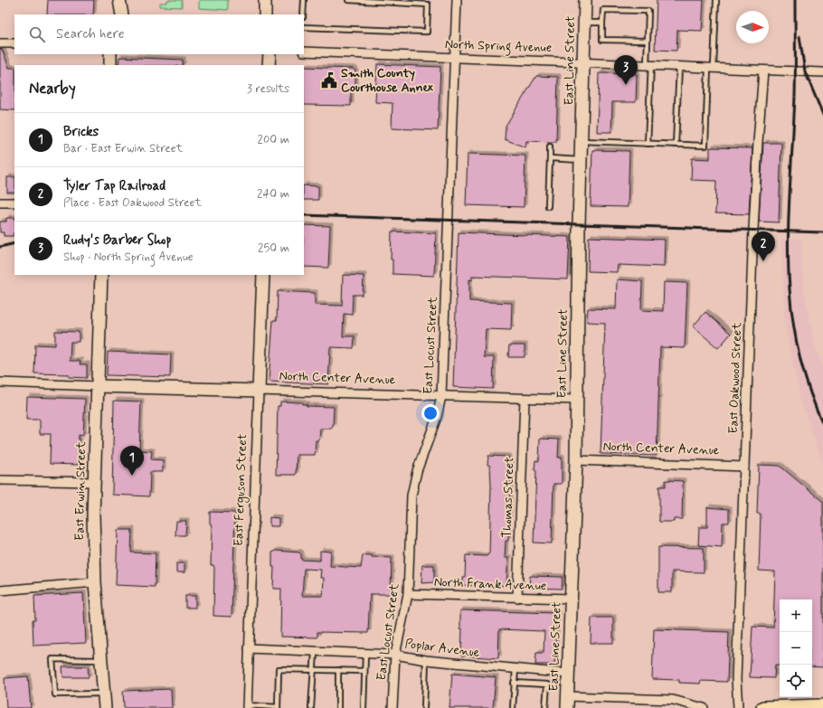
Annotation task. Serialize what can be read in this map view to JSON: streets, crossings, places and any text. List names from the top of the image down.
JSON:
{
  "streets": {
    "main road": [
      "East Line Street",
      "North Center Avenue",
      "East Ferguson Street",
      "East Erwin Street"
    ],
    "street": [
      "North Spring Avenue",
      "East Locust Street",
      "East Oakwood Street",
      "Thomas Street",
      "North Frank Avenue",
      "Poplar Avenue"
    ]
  },
  "crossings": [
    ["North Spring Avenue", "East Line Street"],
    ["North Spring Avenue", "East Locust Street"],
    ["North Spring Avenue", "East Oakwood Street"],
    ["East Line Street", "North Center Avenue"],
    ["East Line Street", "North Frank Avenue"],
    ["East Line Street", "Poplar Avenue"],
    ["East Locust Street", "North Center Avenue"],
    ["East Locust Street", "North Frank Avenue"],
    ["East Locust Street", "Poplar Avenue"],
    ["North Center Avenue", "East Oakwood Street"],
    ["North Center Avenue", "East Ferguson Street"],
    ["North Center Avenue", "East Erwin Street"],
    ["North Center Avenue", "Thomas Street"],
    ["East Ferguson Street", "Poplar Avenue"],
    ["Thomas Street", "North Frank Avenue"]
  ],
  "places": {
    "public building": ["Smith County Courthouse Annex"]
  },
  "north": "right",
  "page": {
    "search": "Search here",
    "pins": ["3", "2", "1"],
    "heading": ["Nearby", "3 results"],
    "list": [
      {
        "mark": "1",
        "name": "Bricks",
        "note": "Bar · East Erwin Street",
        "value": "200 m"
      },
      {
        "mark": "2",
        "name": "Tyler Tap Railroad",
        "note": "Place · East Oakwood Street",
        "value": "240 m"
      },
      {
        "mark": "3",
        "name": "Rudy's Barber Shop",
        "note": "Shop · North Spring Avenue",
        "value": "250 m"
      }
    ],
    "map_buttons": ["+", "−"]
  }
}
